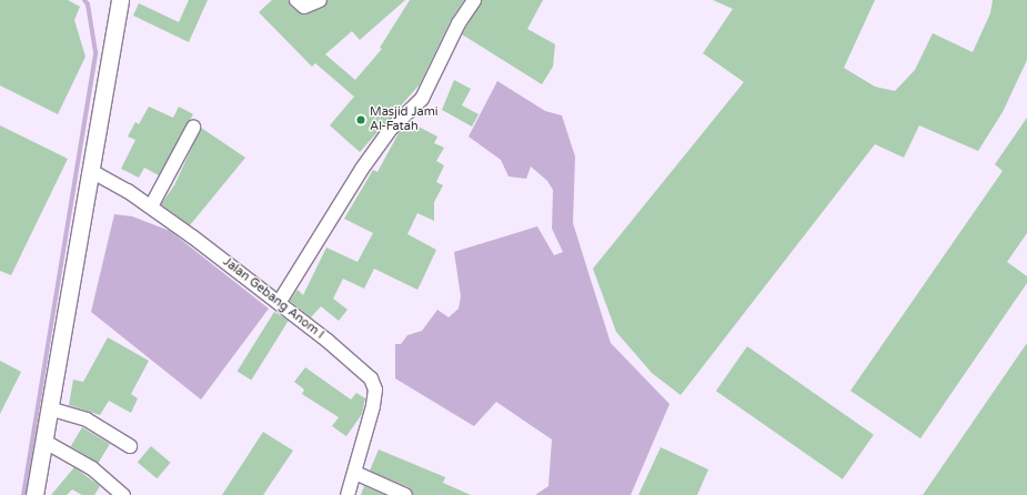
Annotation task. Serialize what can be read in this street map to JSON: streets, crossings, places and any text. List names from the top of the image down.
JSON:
{
  "streets": {
    "street": ["Jalan Gebang Anom I"]
  },
  "places": ["Masjid Jami Al-Fatah"]
}
